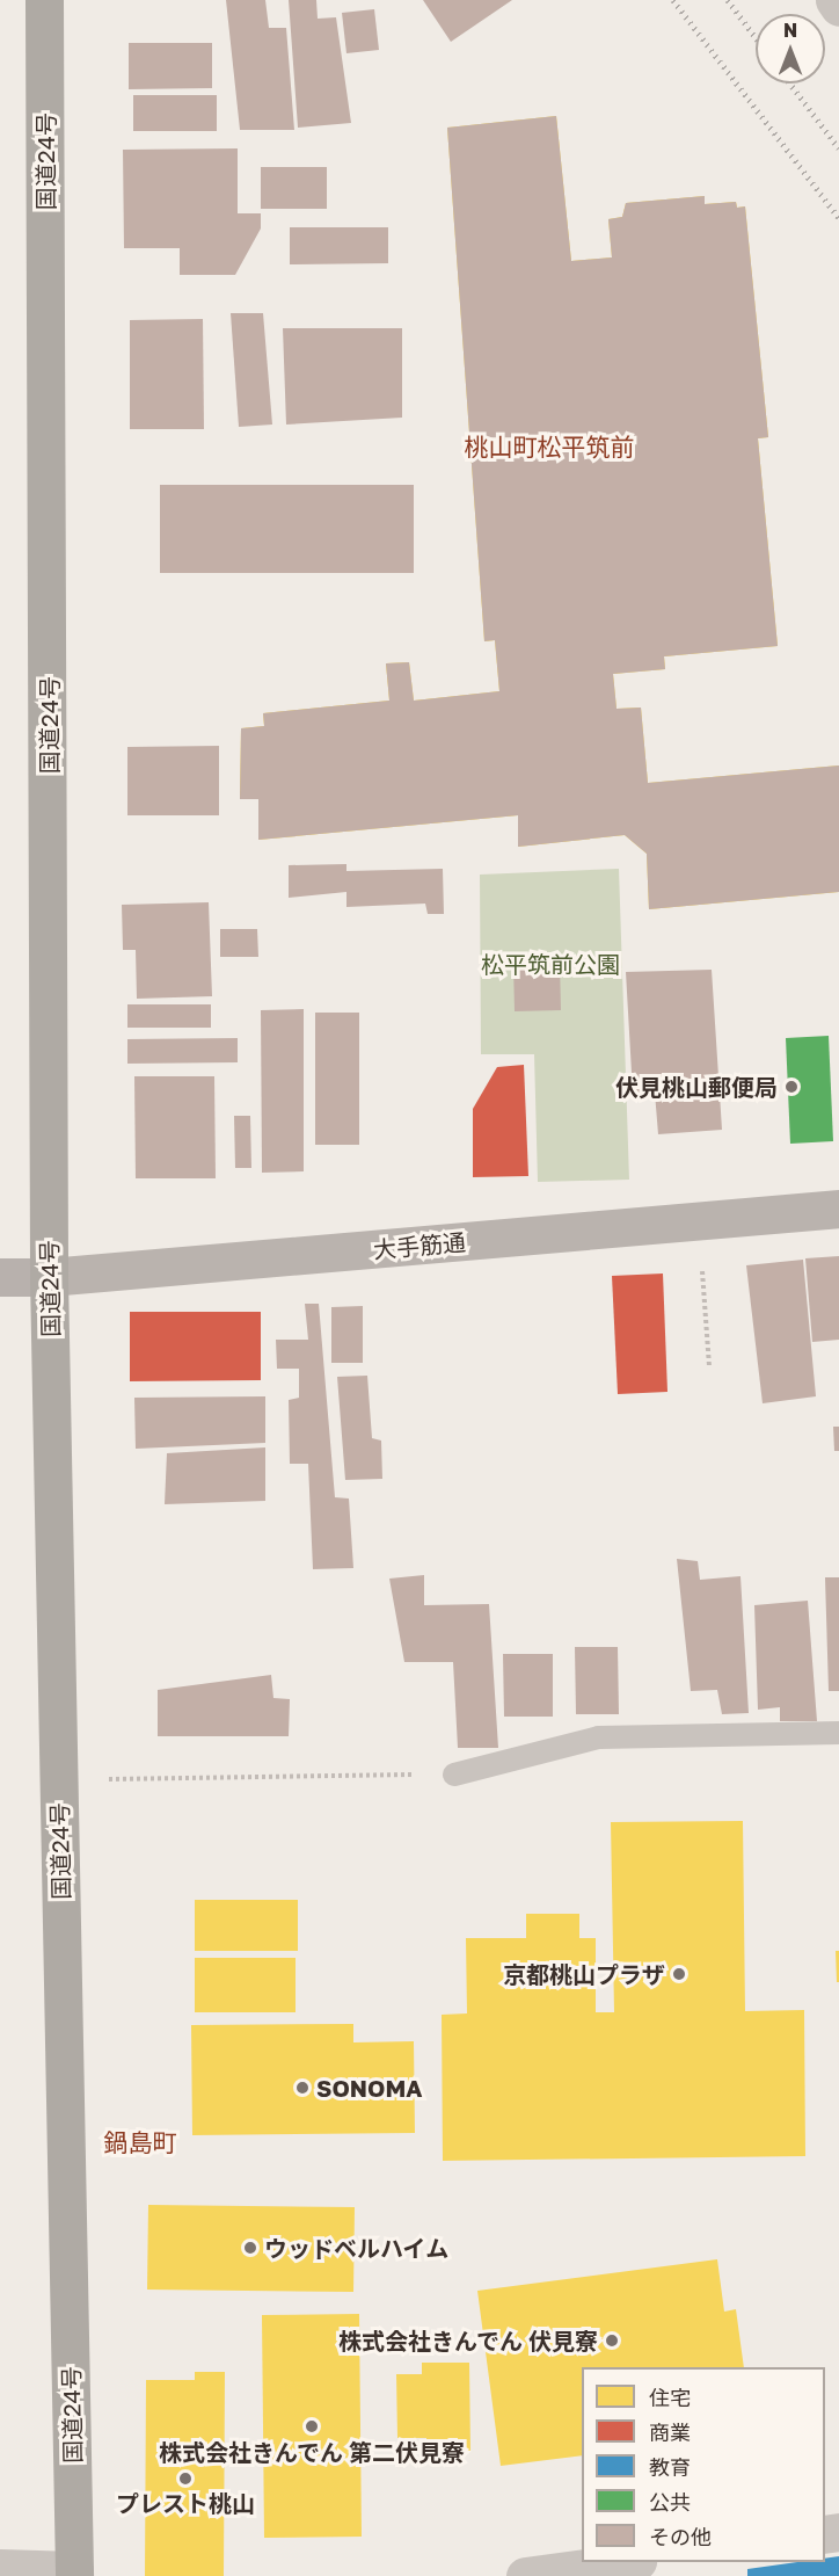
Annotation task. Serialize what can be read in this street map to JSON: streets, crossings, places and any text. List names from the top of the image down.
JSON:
{
  "streets": {
    "highway": ["国道24号"],
    "main road": ["大手筋通"]
  },
  "crossings": [
    ["国道24号", "大手筋通"]
  ],
  "districts": ["桃山町松平筑前", "鍋島町"],
  "parks": ["松平筑前公園"],
  "places": [
    "伏見桃山郵便局",
    "京都桃山プラザ",
    "SONOMA",
    "ウッドベルハイム",
    "株式会社きんでん 伏見寮",
    "株式会社きんでん 第二伏見寮",
    "プレスト桃山"
  ],
  "legend": [
    "住宅",
    "商業",
    "教育",
    "公共",
    "その他"
  ],
  "north": "top"
}
